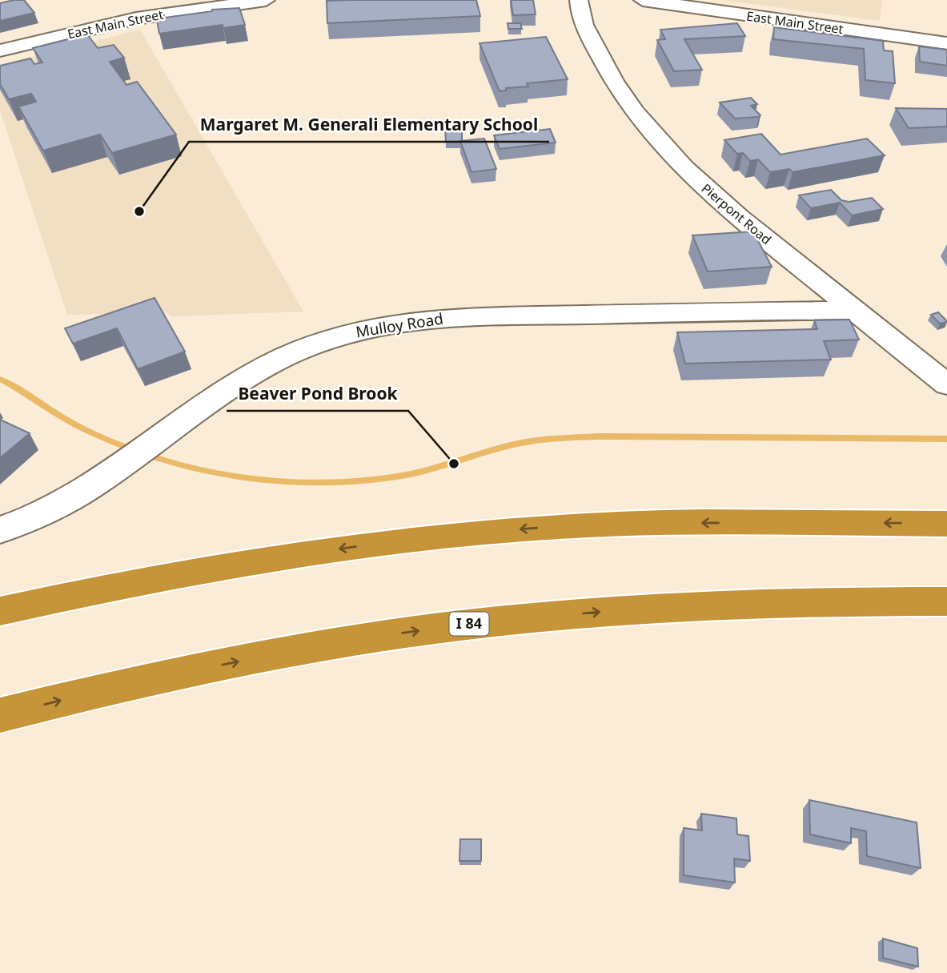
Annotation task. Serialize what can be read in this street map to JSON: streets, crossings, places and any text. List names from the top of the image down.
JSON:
{
  "streets": {
    "highway": ["I 84"],
    "street": ["East Main Street", "Pierpont Road", "Mulloy Road"]
  },
  "crossings": [
    ["Pierpont Road", "Mulloy Road"]
  ],
  "places": ["Margaret M. Generali Elementary School", "Beaver Pond Brook"]
}
